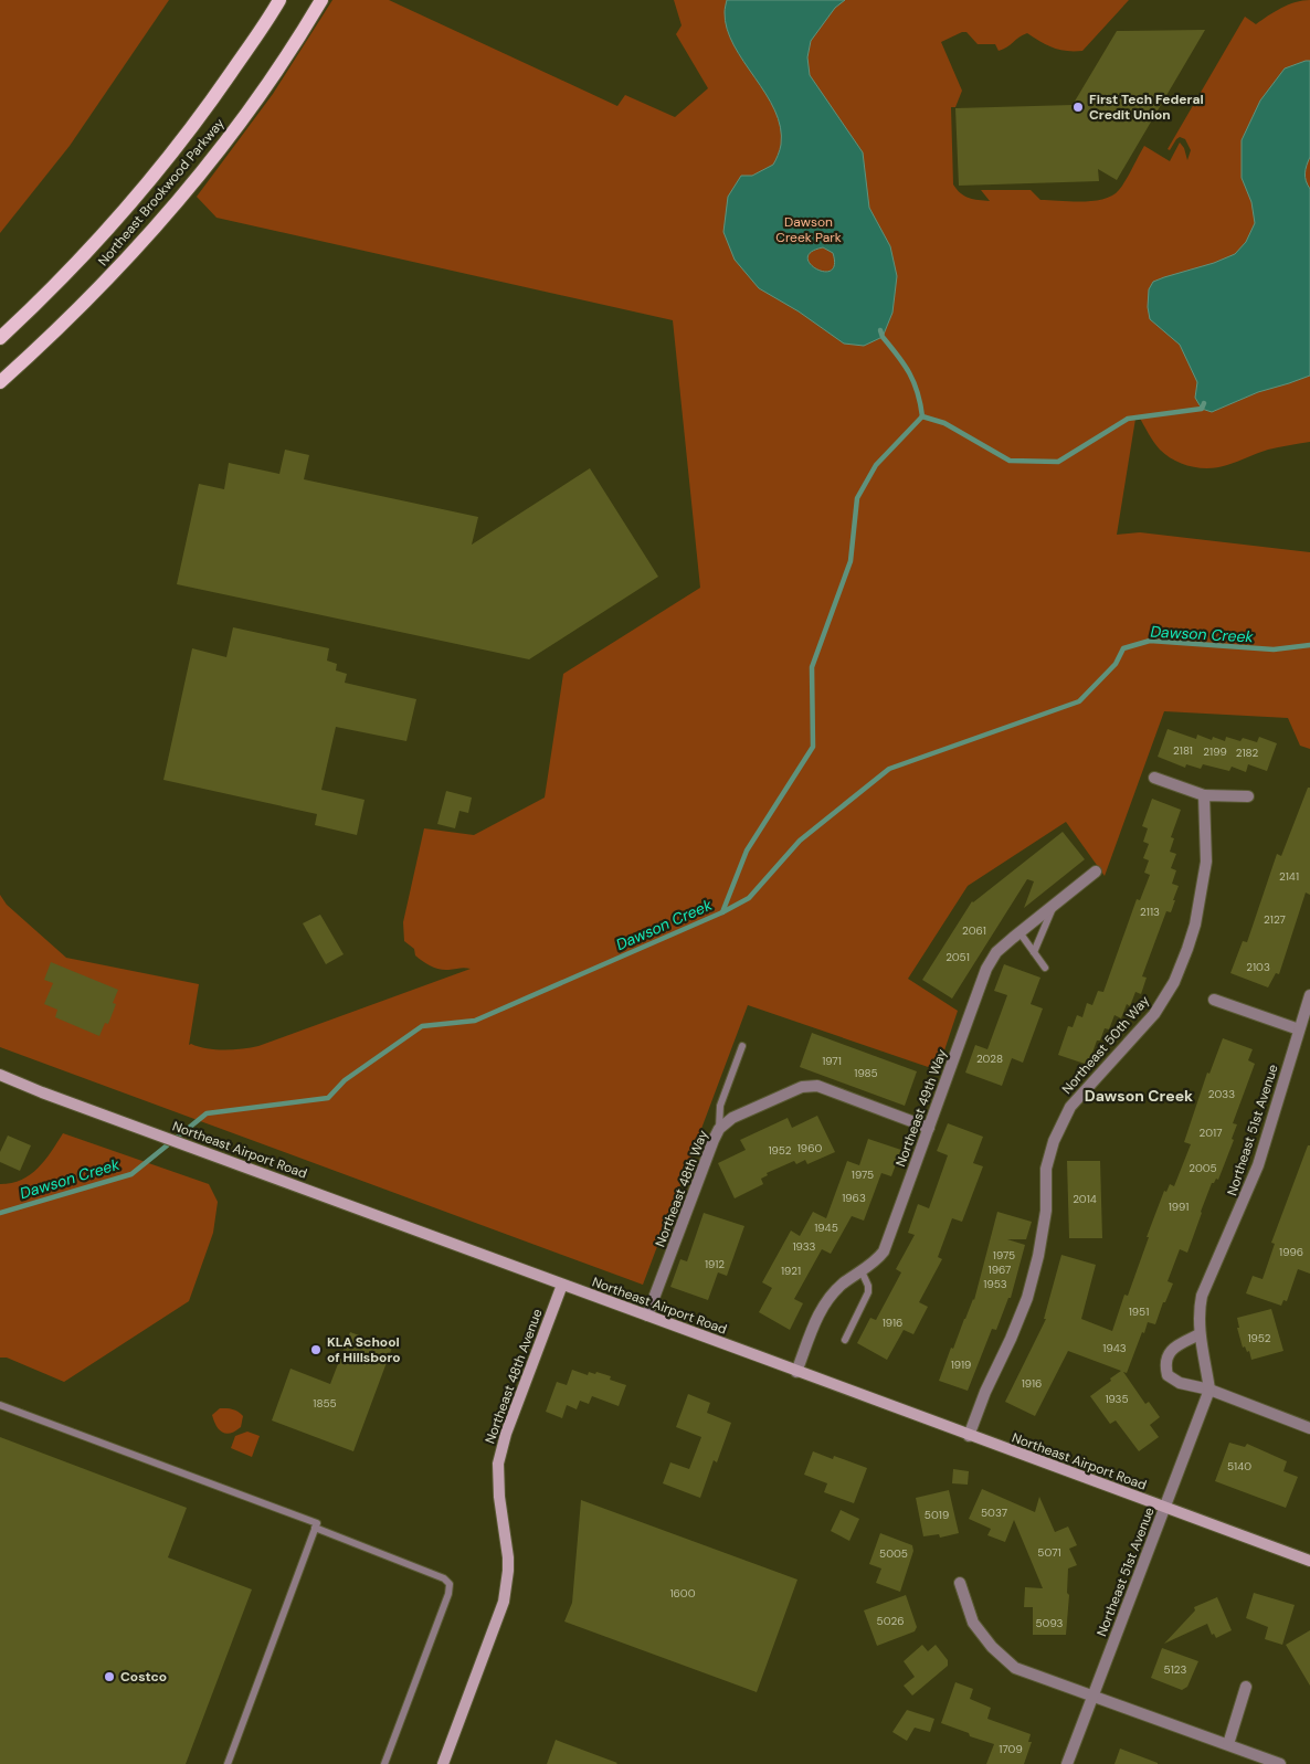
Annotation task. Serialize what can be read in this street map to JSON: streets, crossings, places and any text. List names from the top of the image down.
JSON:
{
  "streets": {
    "main road": ["Northeast Brookwood Parkway"],
    "street": [
      "Northeast 50th Way",
      "Northeast 49th Way",
      "Northeast 51st Avenue",
      "Northeast Airport Road",
      "Northeast 48th Way",
      "Northeast 48th Avenue"
    ]
  },
  "crossings": [
    ["Northeast 50th Way", "Northeast Airport Road"],
    ["Northeast 49th Way", "Northeast Airport Road"],
    ["Northeast 49th Way", "Northeast 48th Way"],
    ["Northeast 51st Avenue", "Northeast Airport Road"],
    ["Northeast Airport Road", "Northeast 48th Way"],
    ["Northeast Airport Road", "Northeast 48th Avenue"]
  ],
  "districts": ["Dawson Creek"],
  "water": ["Dawson Creek"],
  "parks": ["Dawson Creek Park"],
  "places": ["First Tech Federal Credit Union", "KLA School of Hillsboro", "Costco"],
  "house_numbers": [
    "2181",
    "2199",
    "2182",
    "2141",
    "2113",
    "2127",
    "2061",
    "2051",
    "2103",
    "2028",
    "1971",
    "1985",
    "2033",
    "2017",
    "1960",
    "1952",
    "2005",
    "1975",
    "1963",
    "2014",
    "1991",
    "1945",
    "1933",
    "1996",
    "1975",
    "1912",
    "1967",
    "1921",
    "1953",
    "1951",
    "1916",
    "1952",
    "1943",
    "1919",
    "1916",
    "1935",
    "1855",
    "5140",
    "5037",
    "5019",
    "5071",
    "5005",
    "1600",
    "5026",
    "5093",
    "5123",
    "1709"
  ]
}
